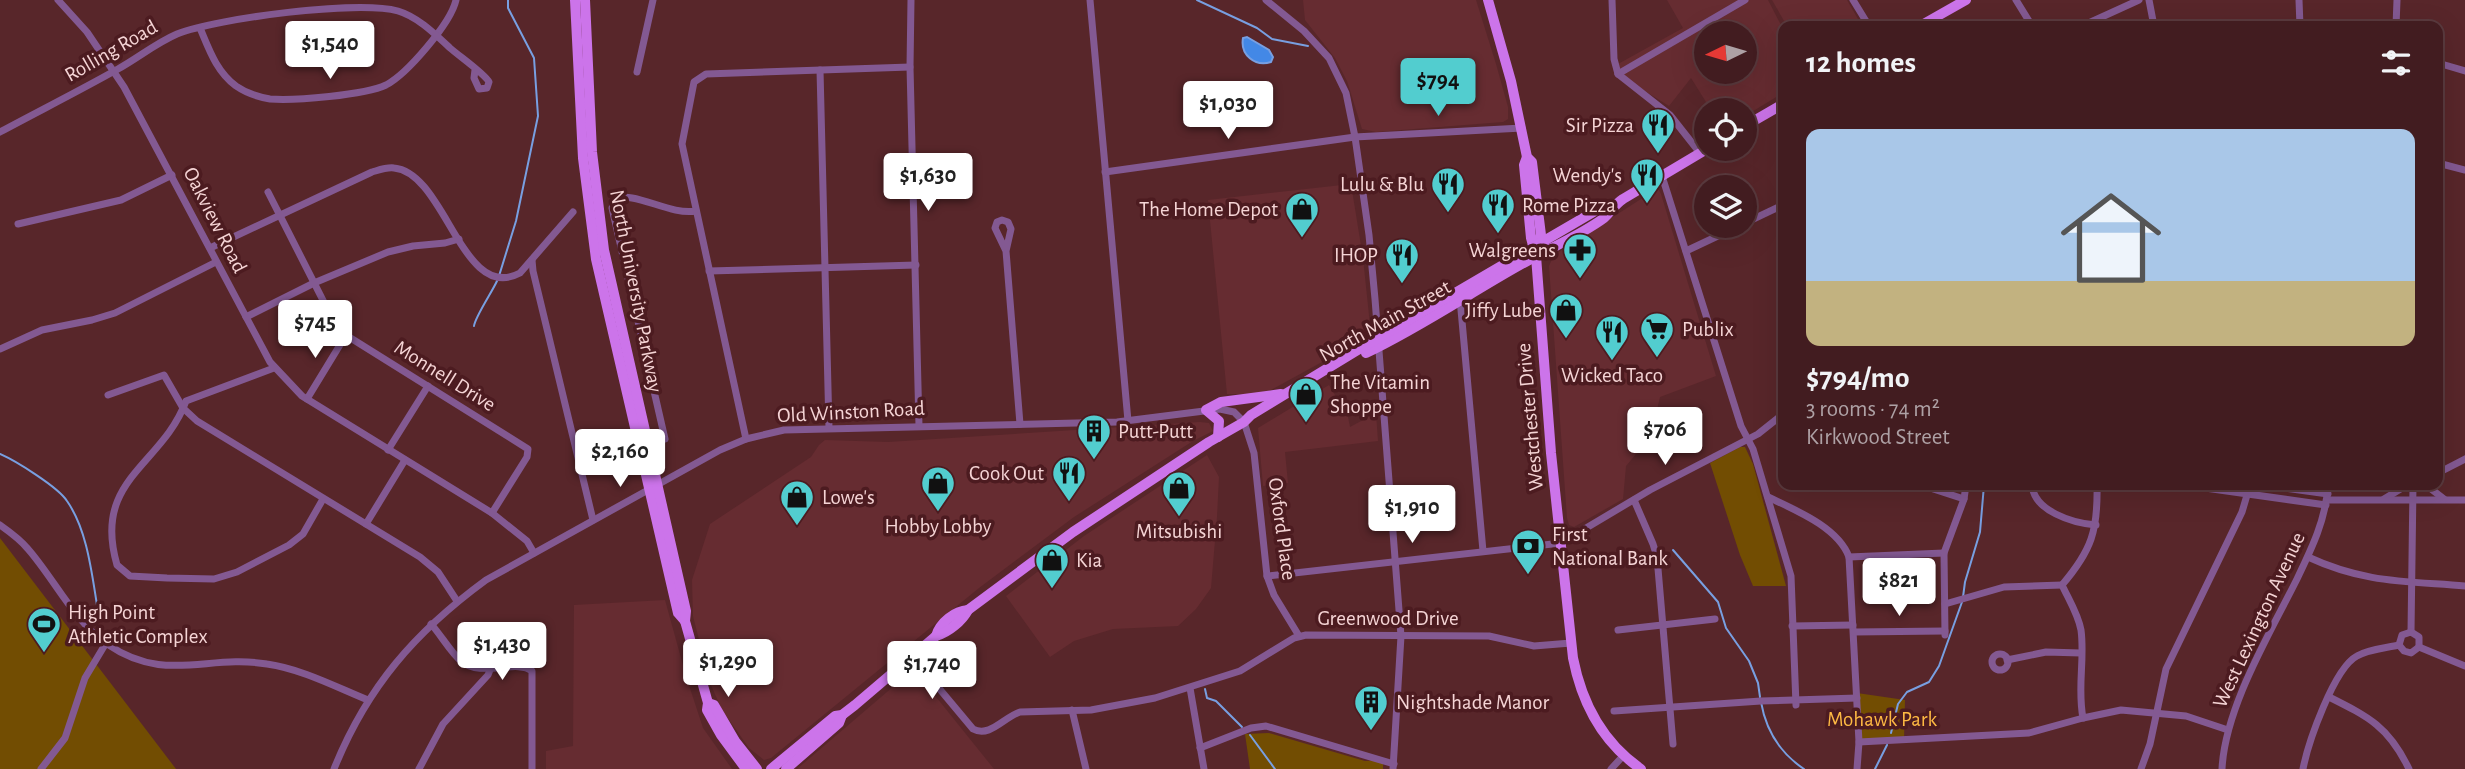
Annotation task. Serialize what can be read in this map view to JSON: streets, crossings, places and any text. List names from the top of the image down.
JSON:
{
  "streets": {
    "main road": ["North University Parkway", "North Main Street", "Westchester Drive"],
    "street": [
      "Rolling Road",
      "Oakview Road",
      "Monnell Drive",
      "Old Winston Road",
      "Oxford Place",
      "Greenwood Drive",
      "West Lexington Avenue"
    ]
  },
  "crossings": [
    ["Rolling Road", "Oakview Road"],
    ["Oakview Road", "Monnell Drive"],
    ["Oakview Road", "Old Winston Road"],
    ["North University Parkway", "Old Winston Road"],
    ["North Main Street", "Old Winston Road"],
    ["North Main Street", "Westchester Drive"],
    ["North Main Street", "Oxford Place"],
    ["North Main Street", "Greenwood Drive"],
    ["Old Winston Road", "Oxford Place"],
    ["Westchester Drive", "Greenwood Drive"],
    ["Oxford Place", "Greenwood Drive"]
  ],
  "parks": ["Mohawk Park"],
  "places": {
    "restaurant": [
      "Sir Pizza",
      "Wendy's",
      "Lulu & Blu",
      "Rome Pizza",
      "IHOP",
      "Wicked Taco",
      "Cook Out"
    ],
    "shop": [
      "The Home Depot",
      "Jiffy Lube",
      "The Vitamin Shoppe",
      "Hobby Lobby",
      "Mitsubishi",
      "Lowe's",
      "Kia"
    ],
    "pharmacy": ["Walgreens"],
    "supermarket": ["Publix"],
    "building": ["Putt-Putt", "Nightshade Manor"],
    "bank": ["First National Bank"],
    "sports": ["High Point Athletic Complex"]
  },
  "north": "left",
  "page": {
    "price": [
      "$1,540",
      "$794",
      "$1,030",
      "$1,630",
      "$745",
      "$706",
      "$2,160",
      "$1,910",
      "$821",
      "$1,430",
      "$1,290",
      "$1,740"
    ],
    "heading": "12 homes",
    "list": [
      {
        "name": "$794/mo",
        "note": "3 rooms · 74 m² · Kirkwood Street"
      }
    ]
  }
}
